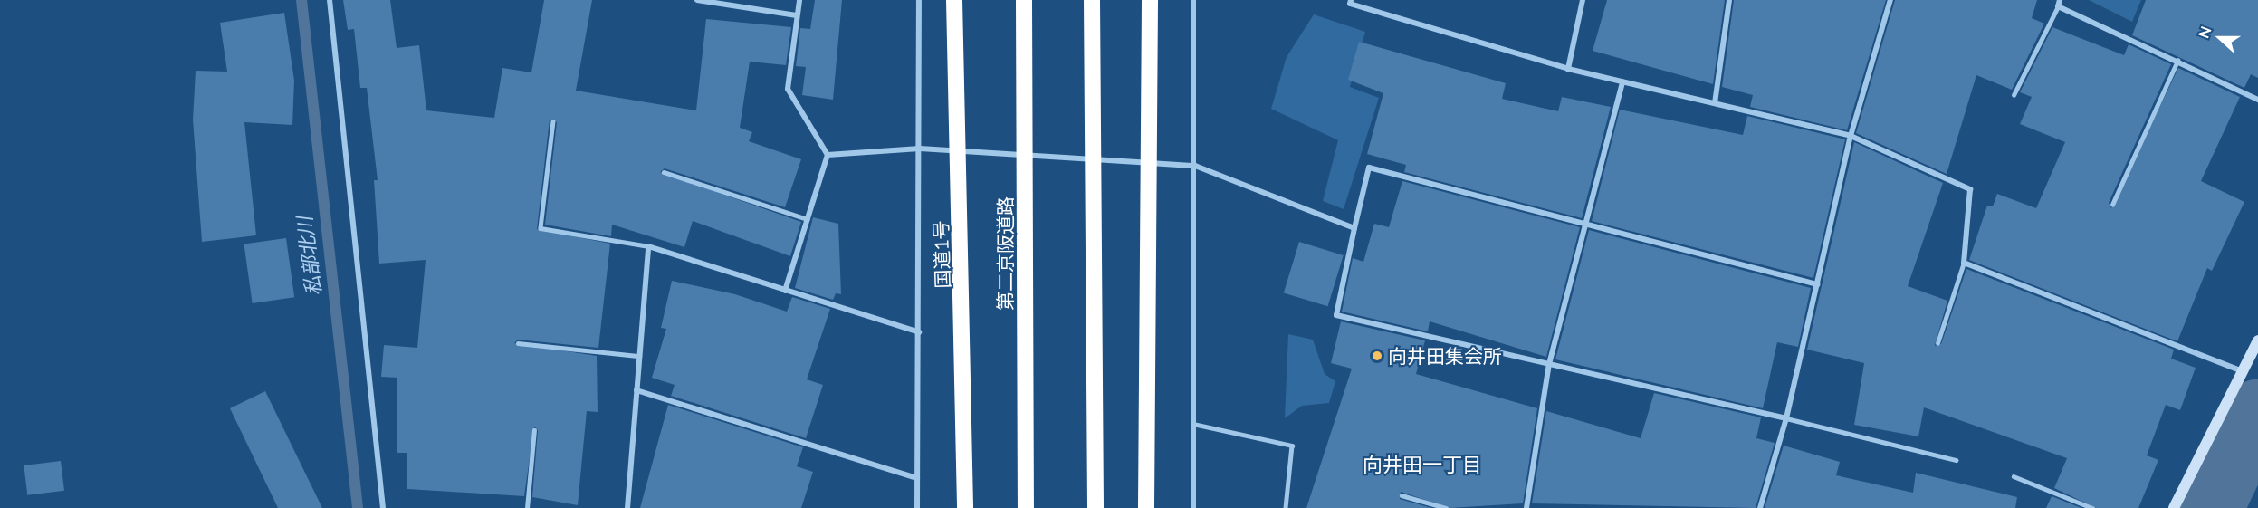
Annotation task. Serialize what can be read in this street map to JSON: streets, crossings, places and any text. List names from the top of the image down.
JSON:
{
  "streets": {
    "highway": ["第二京阪道路", "国道1号"]
  },
  "districts": ["向井田一丁目"],
  "water": ["私部北川"],
  "places": ["向井田集会所"],
  "north": "left"
}
